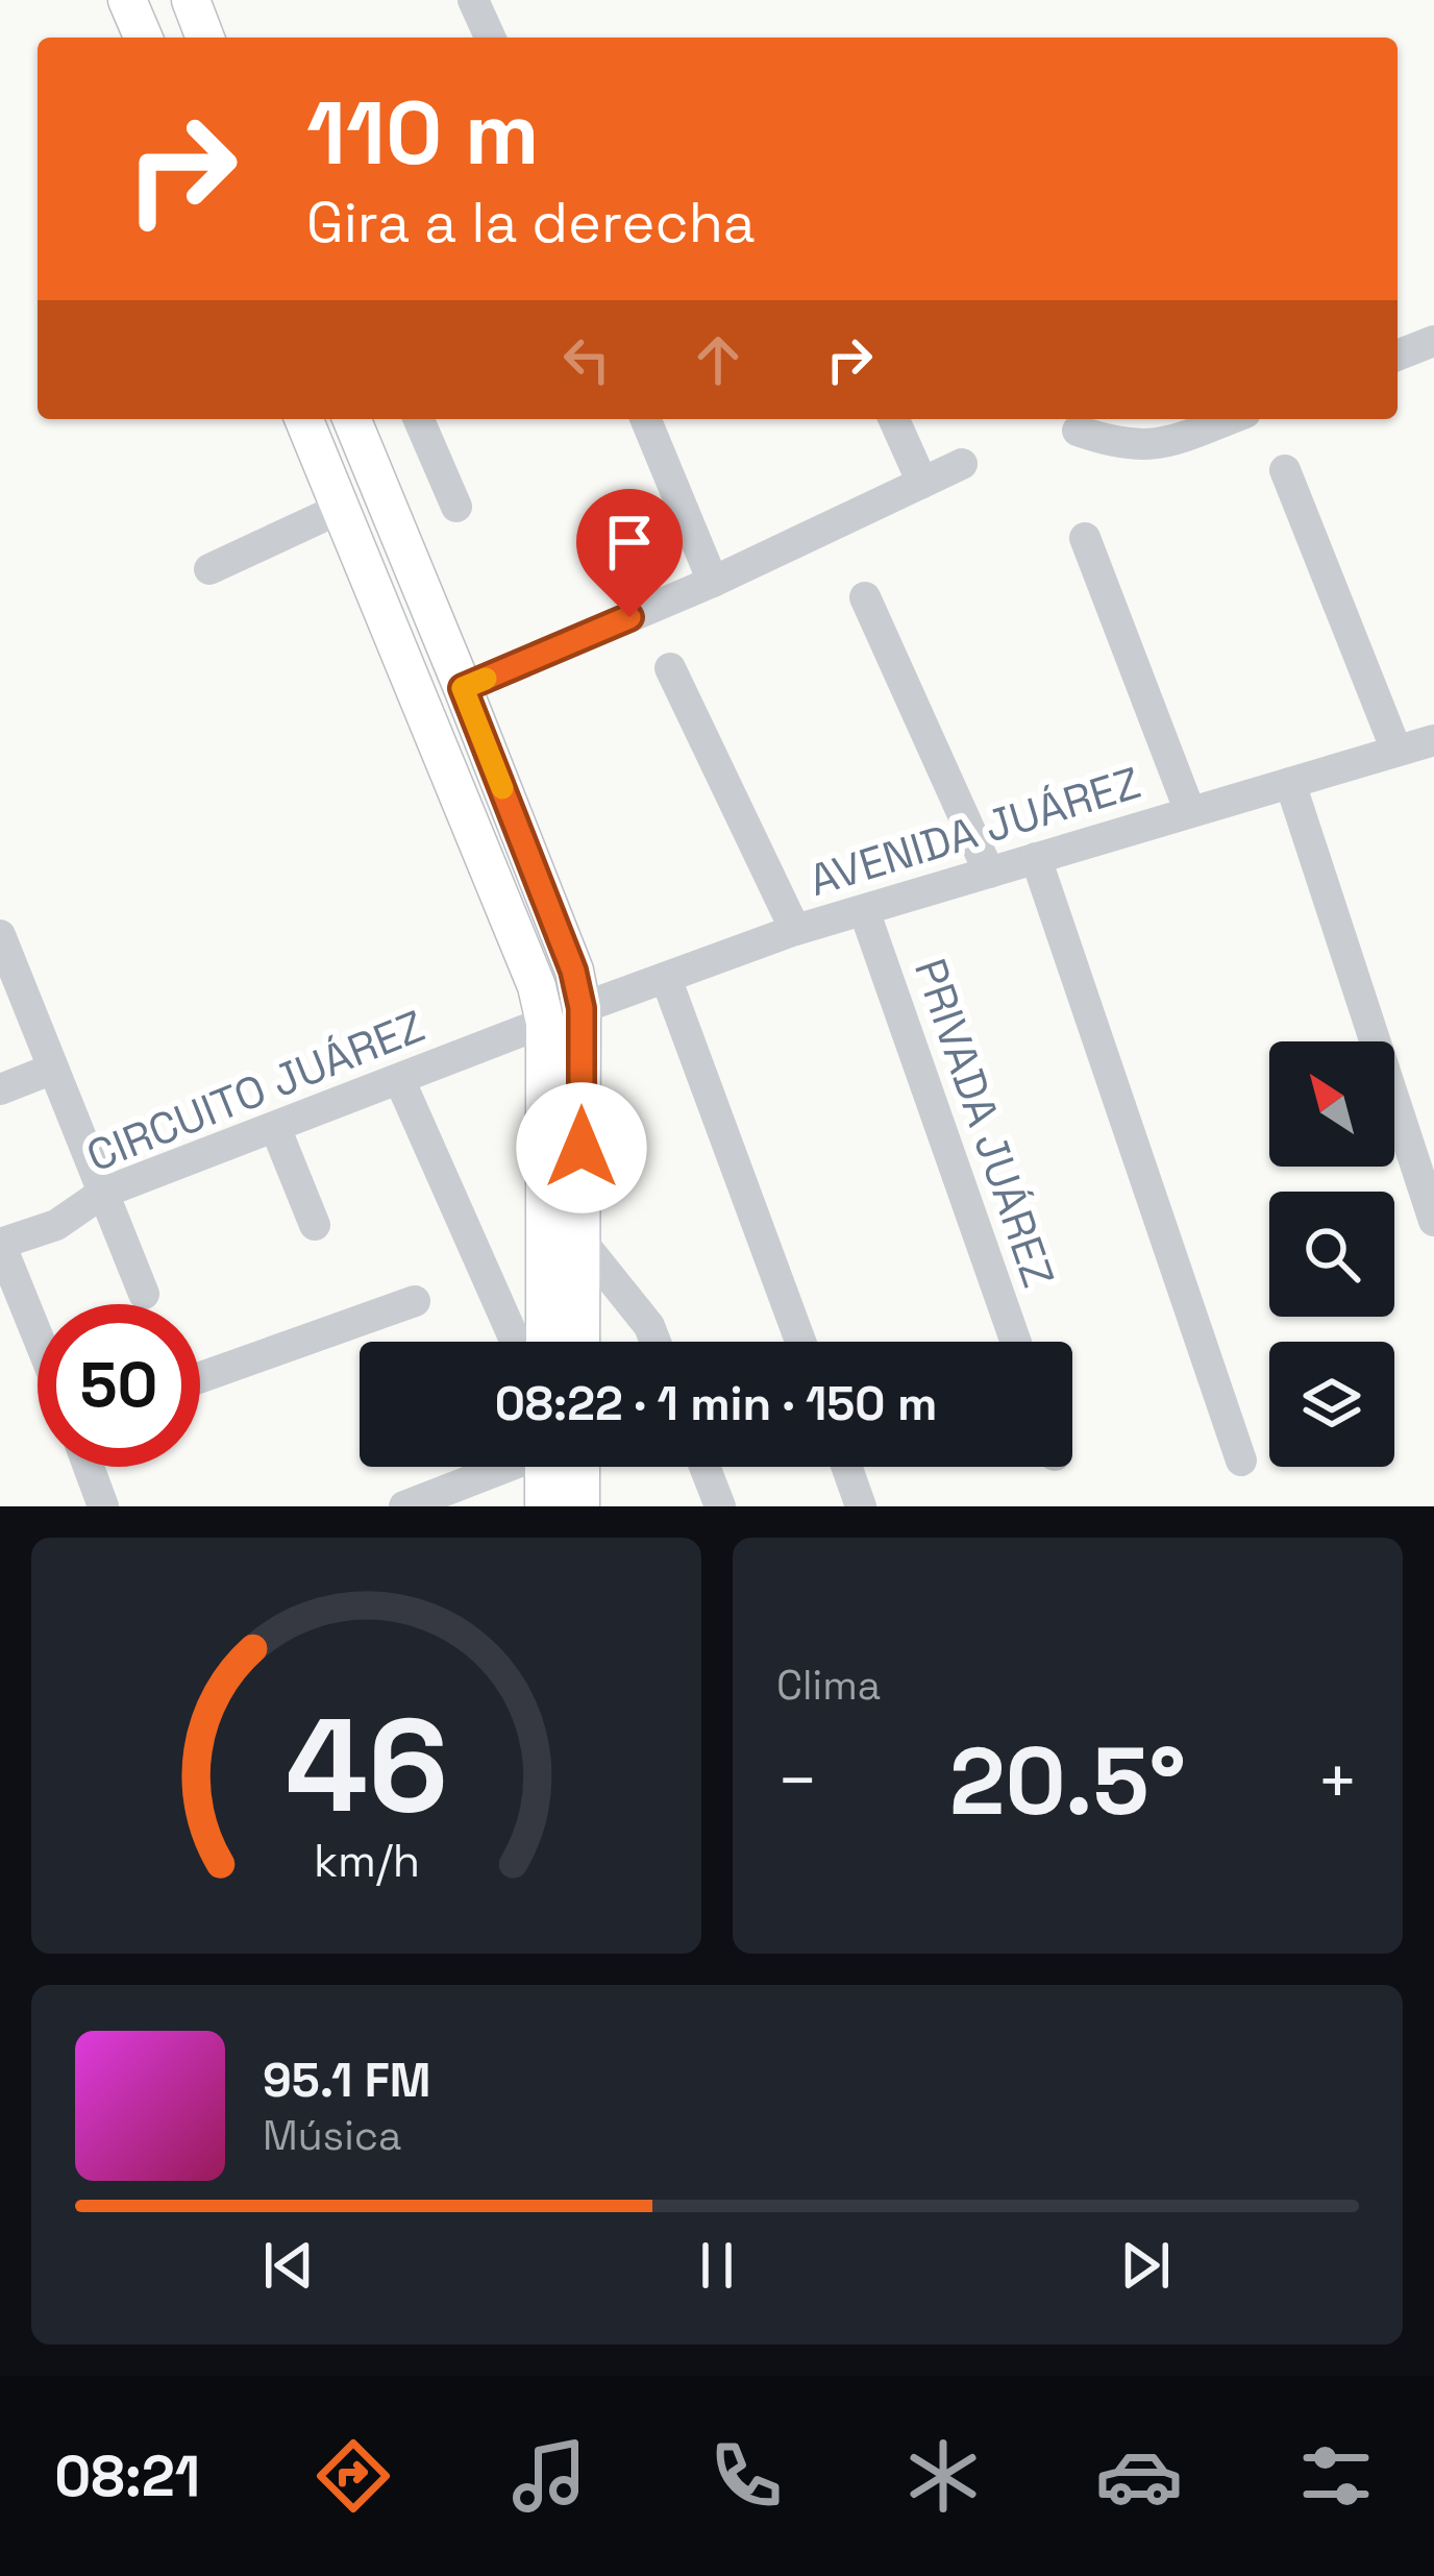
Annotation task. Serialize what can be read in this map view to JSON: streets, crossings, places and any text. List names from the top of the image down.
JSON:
{
  "streets": {
    "street": ["AVENIDA JUÁREZ", "CIRCUITO JUÁREZ", "PRIVADA JUÁREZ"]
  },
  "crossings": [
    ["AVENIDA JUÁREZ", "CIRCUITO JUÁREZ"],
    ["AVENIDA JUÁREZ", "PRIVADA JUÁREZ"]
  ],
  "north": "top left",
  "page": {
    "turn": ["110 m", "Gira a la derecha"],
    "limit": "50",
    "trip": "08:22 · 1 min · 150 m",
    "tile": "Clima",
    "heat": ["−", "20.5°", "+"],
    "song": ["95.1 FM", "Música"],
    "tabs": "08:21",
    "gauge": ["46", "km/h"]
  }
}
